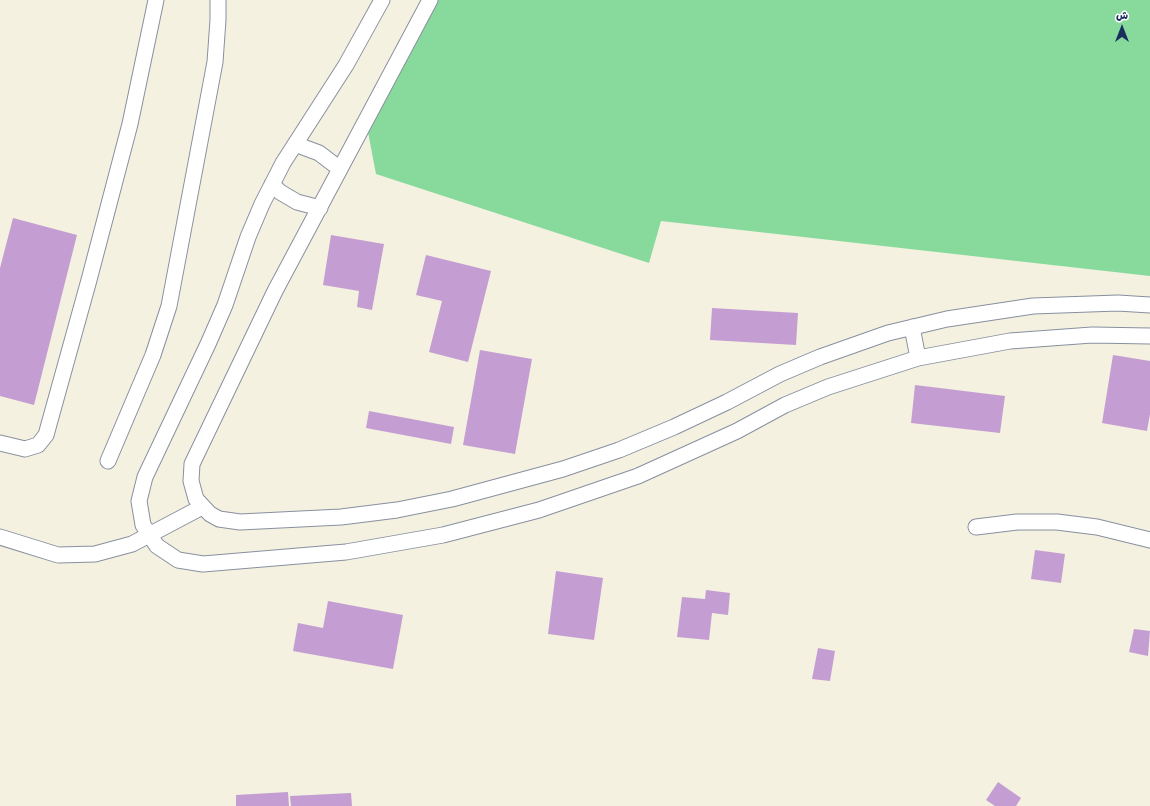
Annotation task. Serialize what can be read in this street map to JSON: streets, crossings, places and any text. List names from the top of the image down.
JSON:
{
  "north": "top"
}
